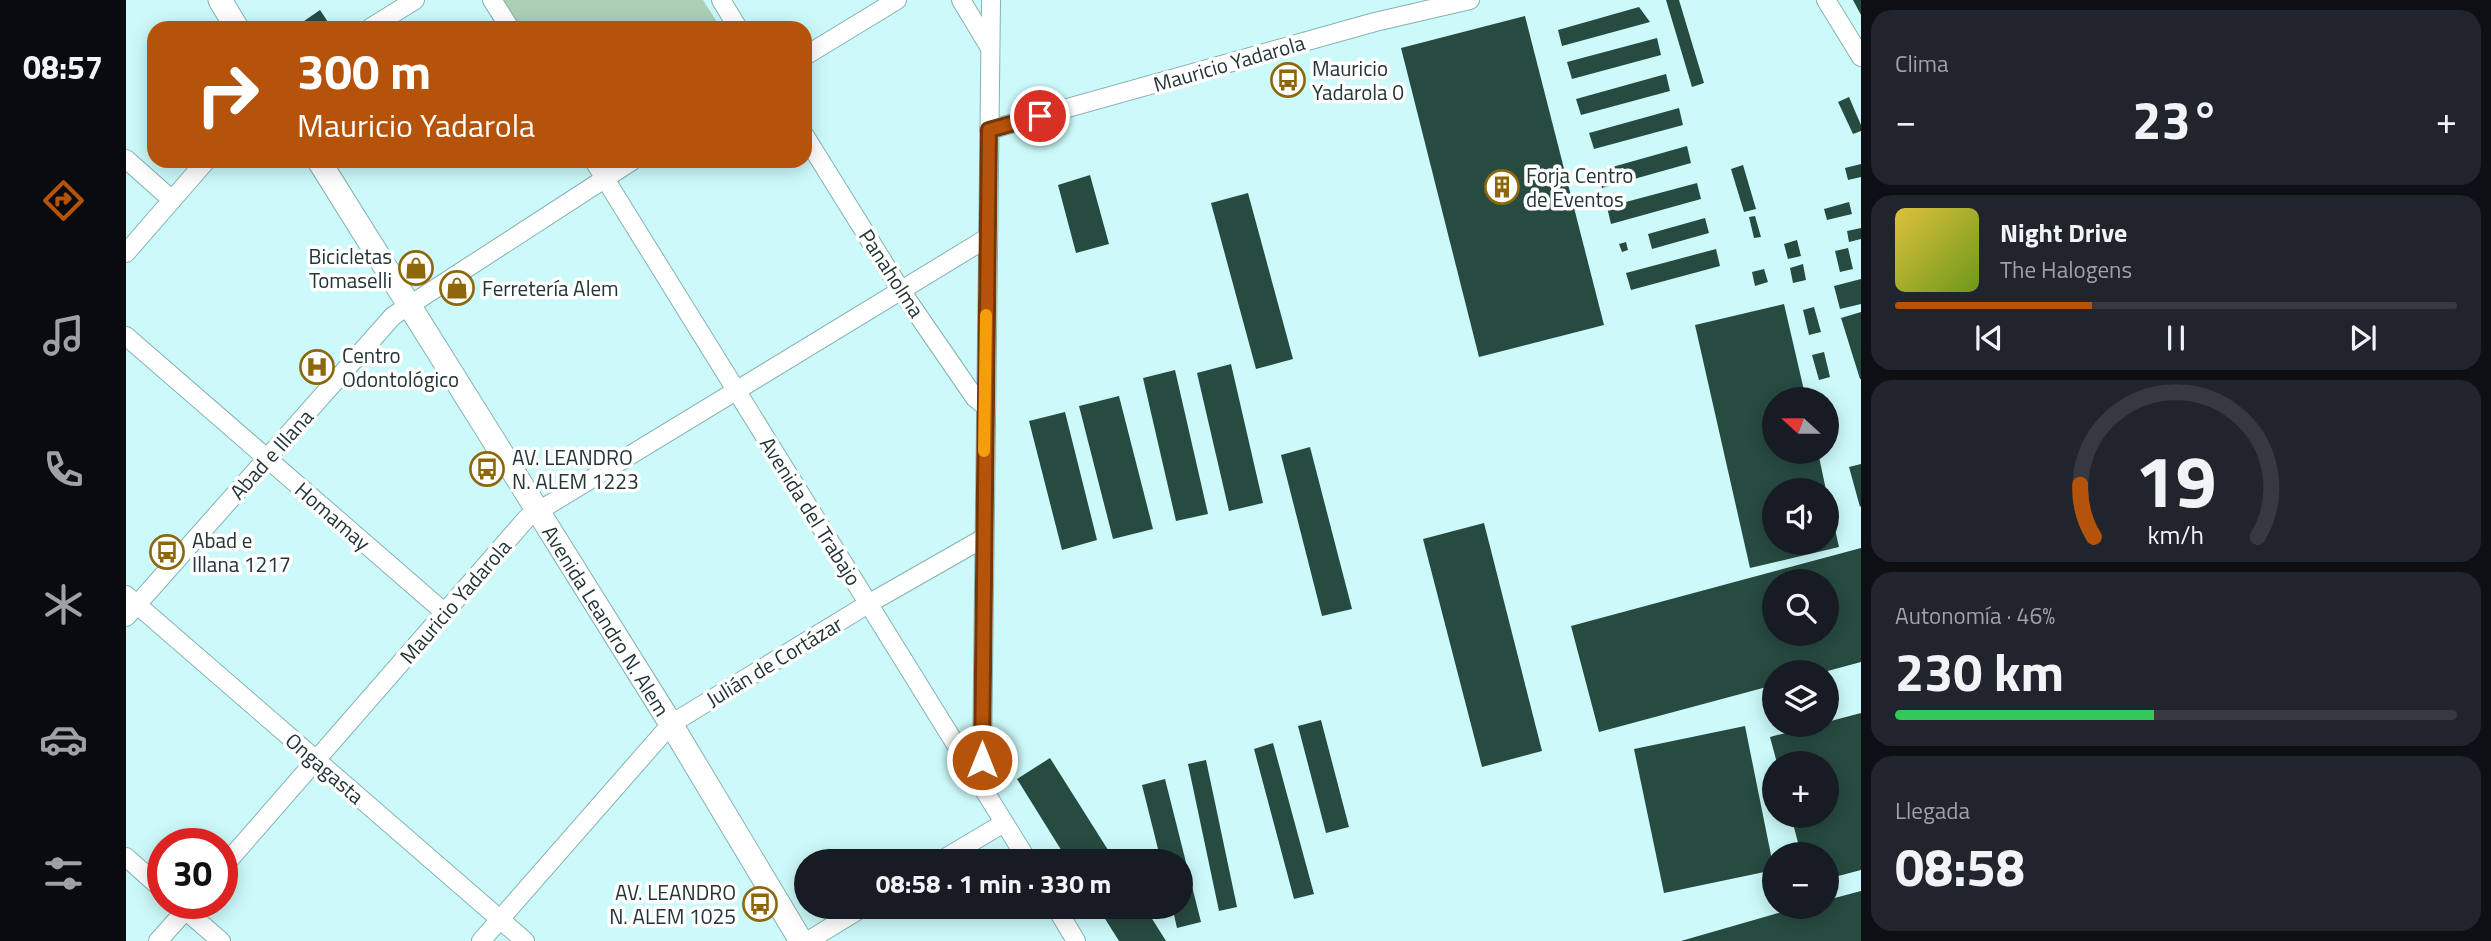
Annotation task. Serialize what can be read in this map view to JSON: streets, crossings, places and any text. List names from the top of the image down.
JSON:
{
  "streets": {
    "main road": ["Avenida Leandro N. Alem"],
    "street": [
      "Mauricio Yadarola",
      "Panaholma",
      "Abad e Illana",
      "Avenida del Trabajo",
      "Homamay",
      "Julián de Cortázar",
      "Ongagasta"
    ]
  },
  "crossings": [
    ["Mauricio Yadarola", "Panaholma"],
    ["Mauricio Yadarola", "Avenida del Trabajo"],
    ["Mauricio Yadarola", "Homamay"],
    ["Mauricio Yadarola", "Avenida Leandro N. Alem"],
    ["Mauricio Yadarola", "Ongagasta"],
    ["Abad e Illana", "Avenida del Trabajo"],
    ["Abad e Illana", "Homamay"],
    ["Abad e Illana", "Avenida Leandro N. Alem"],
    ["Abad e Illana", "Ongagasta"],
    ["Avenida del Trabajo", "Julián de Cortázar"],
    ["Avenida Leandro N. Alem", "Julián de Cortázar"],
    ["Julián de Cortázar", "Ongagasta"]
  ],
  "places": {
    "bus stop": [
      "Mauricio Yadarola 0",
      "AV. LEANDRO N. ALEM 1223",
      "Abad e Illana 1217",
      "AV. LEANDRO N. ALEM 1025"
    ],
    "building": ["Forja Centro de Eventos"],
    "shop": ["Bicicletas Tomaselli", "Ferretería Alem"],
    "hospital": ["Centro Odontológico"]
  },
  "north": "left",
  "page": {
    "tabs": "08:57",
    "tile": [
      "Clima",
      ["Autonomía · 46%", "230 km"],
      ["Llegada", "08:58"]
    ],
    "turn": ["300 m", "Mauricio Yadarola"],
    "heat": ["−", "23°", "+"],
    "song": ["Night Drive", "The Halogens"],
    "map_buttons": ["+", "−"],
    "limit": "30",
    "trip": "08:58 · 1 min · 330 m",
    "gauge": ["19", "km/h"]
  }
}
